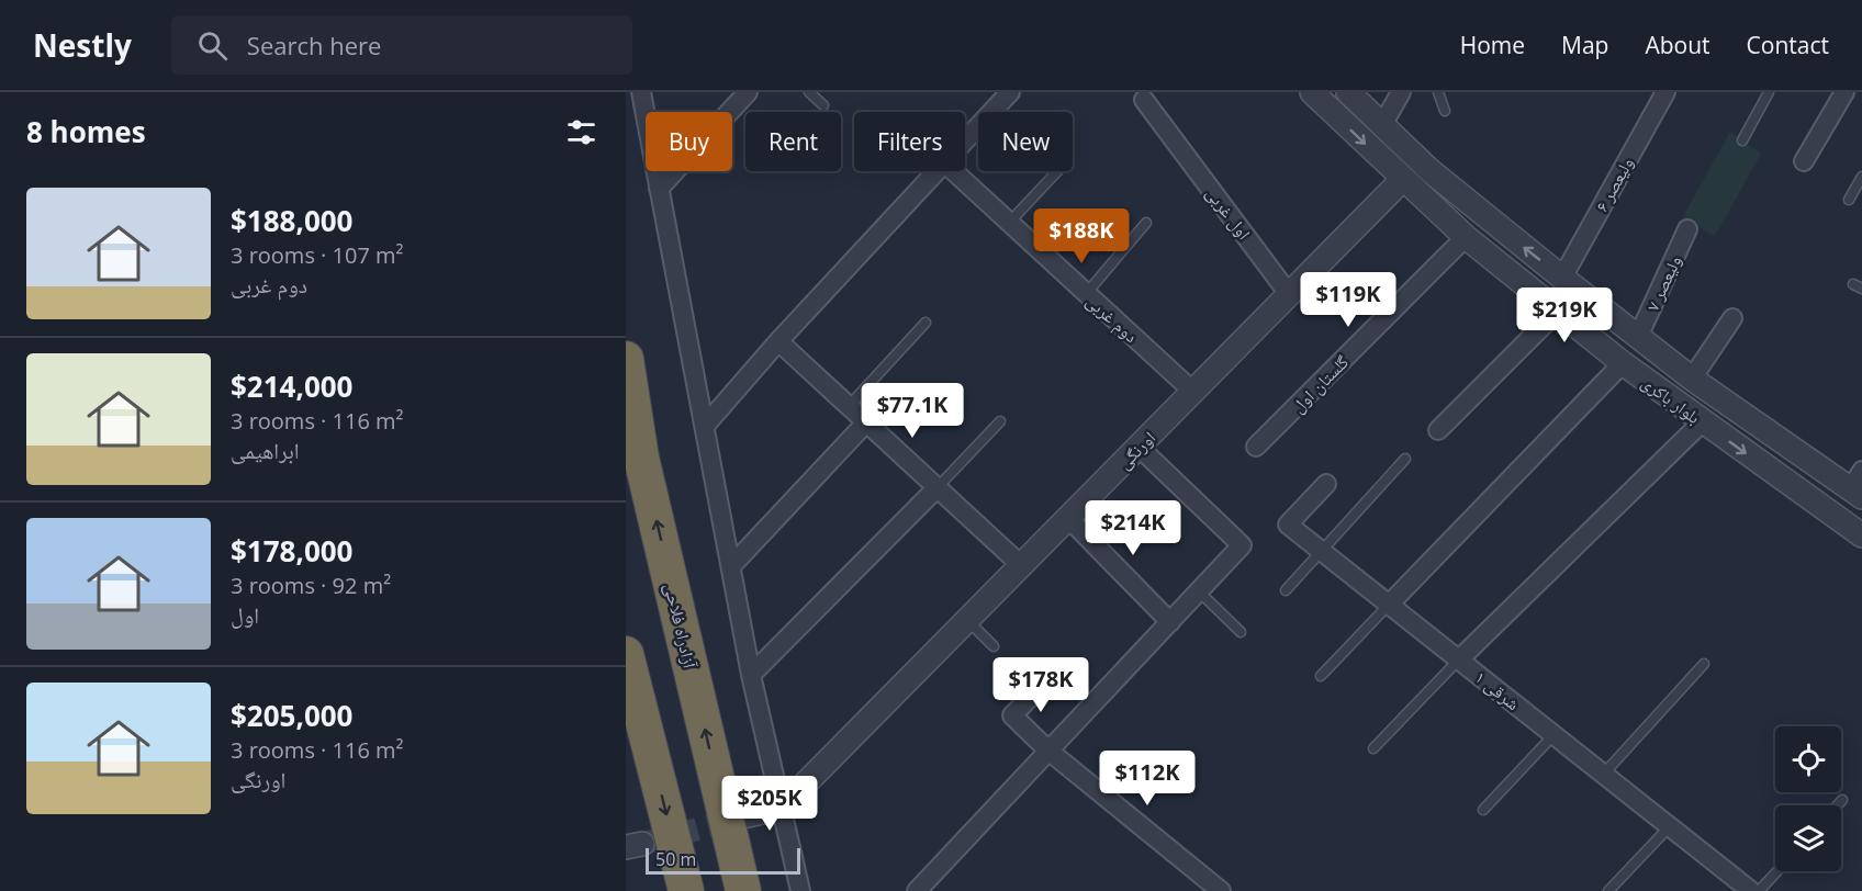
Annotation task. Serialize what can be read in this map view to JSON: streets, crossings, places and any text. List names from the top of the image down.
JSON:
{
  "streets": {
    "highway": ["آزادراه فلاحی"],
    "street": [
      "ولیعصر ۶",
      "اول غربی",
      "ولیعصر ۷",
      "دوم غربی",
      "گلستان اول",
      "بلوار باکری",
      "اورنگی",
      "۱ شرقی"
    ]
  },
  "crossings": [
    ["ولیعصر ۶", "بلوار باکری"],
    ["اول غربی", "اورنگی"],
    ["ولیعصر ۷", "بلوار باکری"],
    ["دوم غربی", "اورنگی"],
    ["گلستان اول", "بلوار باکری"],
    ["بلوار باکری", "اورنگی"]
  ],
  "scale_bar": "50 m",
  "page": {
    "header": "Nestly",
    "search": "Search here",
    "nav": [
      "Home",
      "Map",
      "About",
      "Contact"
    ],
    "heading": "8 homes",
    "chip": [
      "Buy",
      "Rent",
      "Filters",
      "New"
    ],
    "list": [
      {
        "name": "$188,000",
        "note": "3 rooms · 107 m² · دوم غربی"
      },
      {
        "name": "$214,000",
        "note": "3 rooms · 116 m² · ابراهیمی"
      },
      {
        "name": "$178,000",
        "note": "3 rooms · 92 m² · اول"
      },
      {
        "name": "$205,000",
        "note": "3 rooms · 116 m² · اورنگی"
      }
    ],
    "price": [
      "$188K",
      "$119K",
      "$219K",
      "$77.1K",
      "$214K",
      "$178K",
      "$112K",
      "$205K"
    ],
    "scale": "50 m"
  }
}
